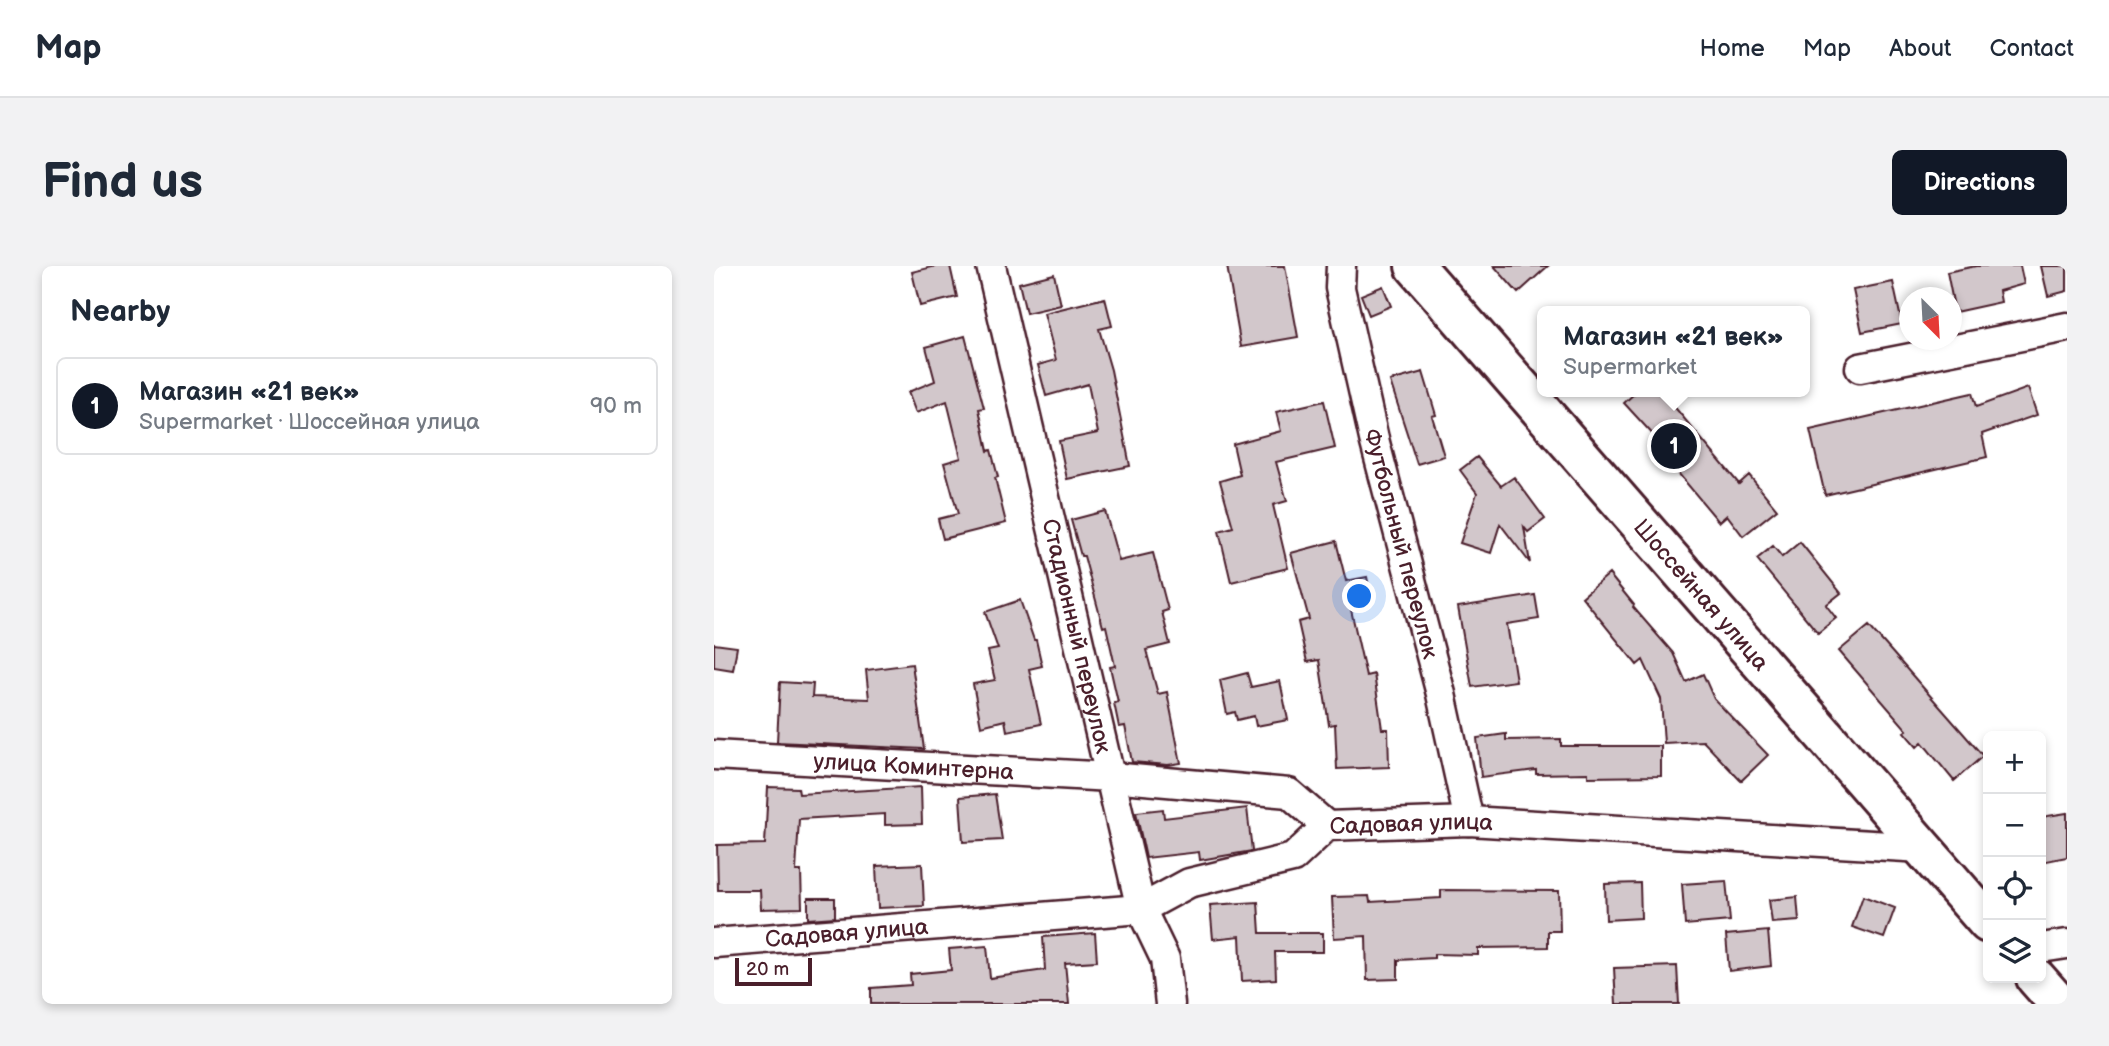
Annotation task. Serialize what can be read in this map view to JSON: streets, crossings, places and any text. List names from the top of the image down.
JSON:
{
  "streets": {
    "street": [
      "Футбольный переулок",
      "Шоссейная улица",
      "Стадионный переулок",
      "улица Коминтерна",
      "Садовая улица"
    ]
  },
  "crossings": [
    ["Футбольный переулок", "Садовая улица"],
    ["Шоссейная улица", "Садовая улица"],
    ["Стадионный переулок", "улица Коминтерна"],
    ["Стадионный переулок", "Садовая улица"],
    ["улица Коминтерна", "Садовая улица"]
  ],
  "scale_bar": "20 m",
  "north": "bottom right",
  "page": {
    "header": "Map",
    "nav": [
      "Home",
      "Map",
      "About",
      "Contact"
    ],
    "buttons": "Directions",
    "title": "Find us",
    "heading": "Nearby",
    "popup": ["Магазин «21 век»", "Supermarket"],
    "list": [
      {
        "mark": "1",
        "name": "Магазин «21 век»",
        "note": "Supermarket · Шоссейная улица",
        "value": "90 m"
      }
    ],
    "pins": "1",
    "map_buttons": ["+", "−"],
    "scale": "20 m"
  }
}
